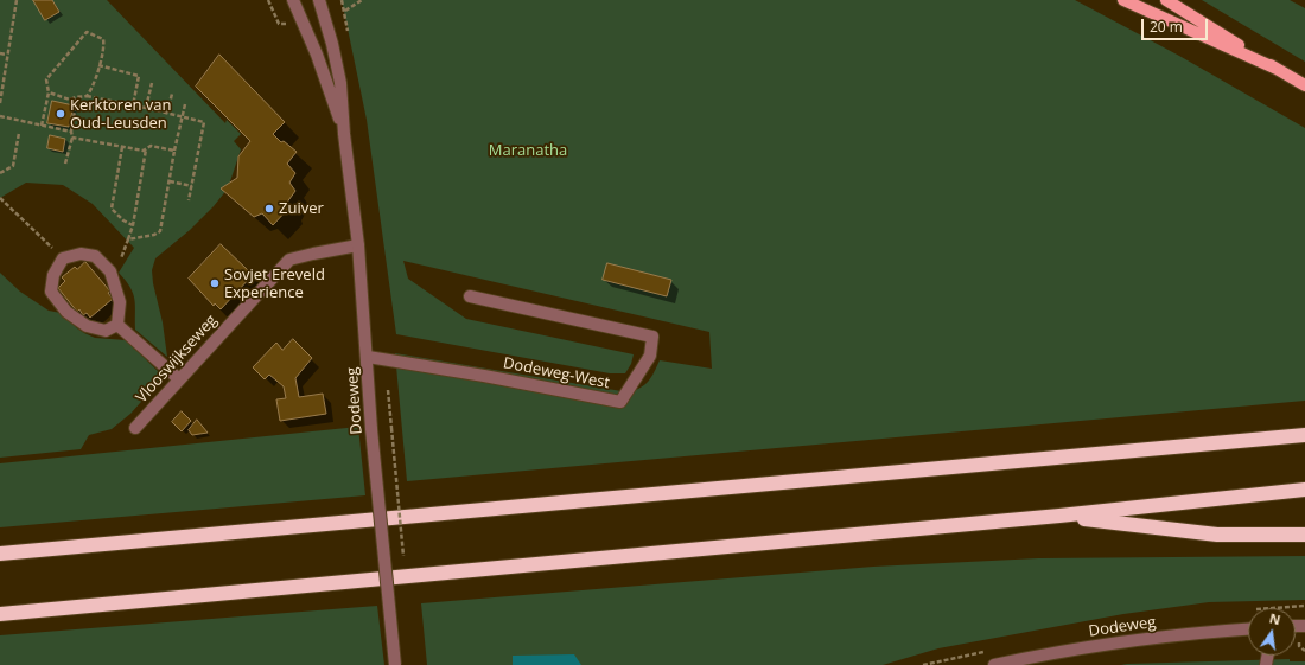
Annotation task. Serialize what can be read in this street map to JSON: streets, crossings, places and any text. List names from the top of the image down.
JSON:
{
  "streets": {
    "street": ["Vlooswijkseweg", "Dodeweg-West", "Dodeweg"]
  },
  "crossings": [
    ["Vlooswijkseweg", "Dodeweg"],
    ["Dodeweg-West", "Dodeweg"]
  ],
  "parks": ["Maranatha"],
  "places": ["Kerktoren van Oud-Leusden", "Zuiver", "Sovjet Ereveld Experience"],
  "scale_bar": "20 m",
  "north": "top"
}
